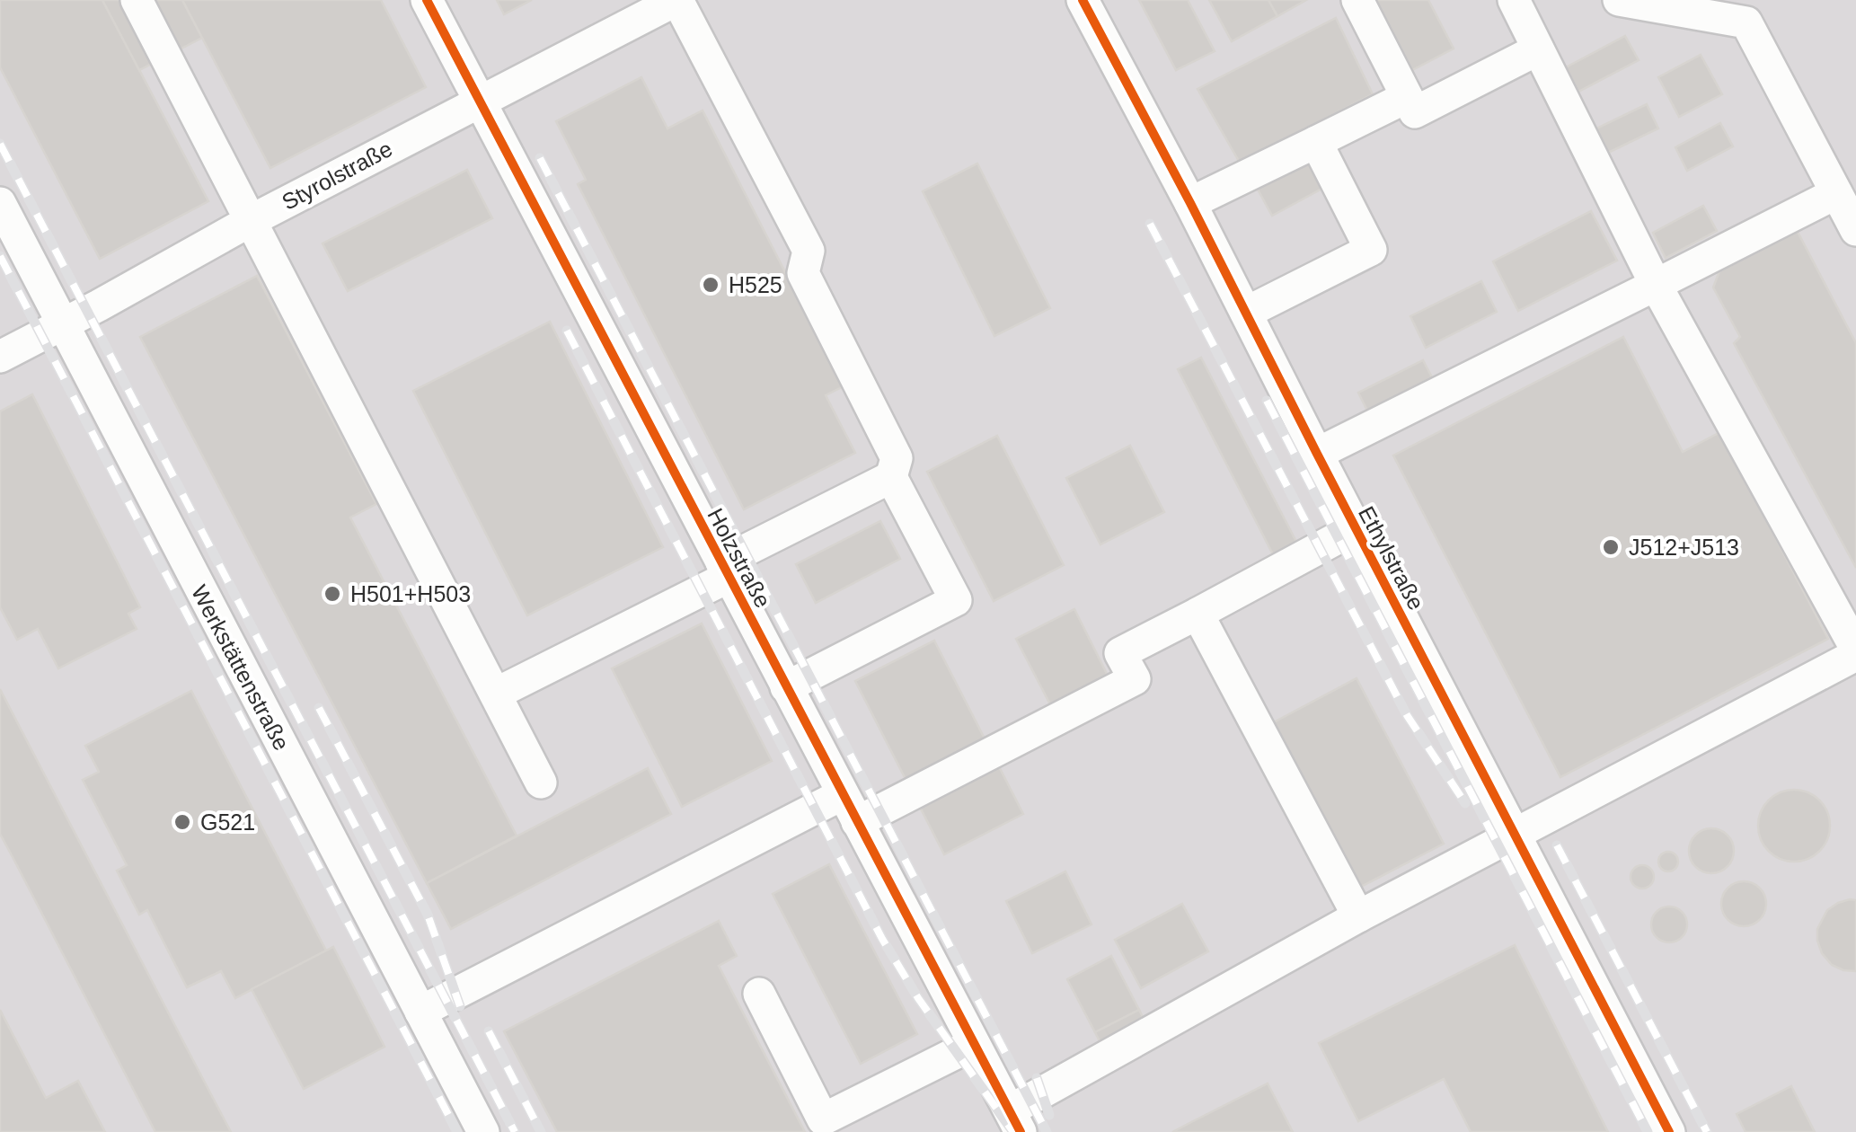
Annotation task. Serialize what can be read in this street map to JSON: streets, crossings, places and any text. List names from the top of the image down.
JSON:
{
  "streets": {
    "street": [
      "Styrolstraße",
      "Holzstraße",
      "Ethylstraße",
      "Werkstättenstraße"
    ]
  },
  "crossings": [
    ["Styrolstraße", "Holzstraße"],
    ["Styrolstraße", "Werkstättenstraße"]
  ],
  "places": [
    "H525",
    "J512+J513",
    "H501+H503",
    "G521"
  ]
}
